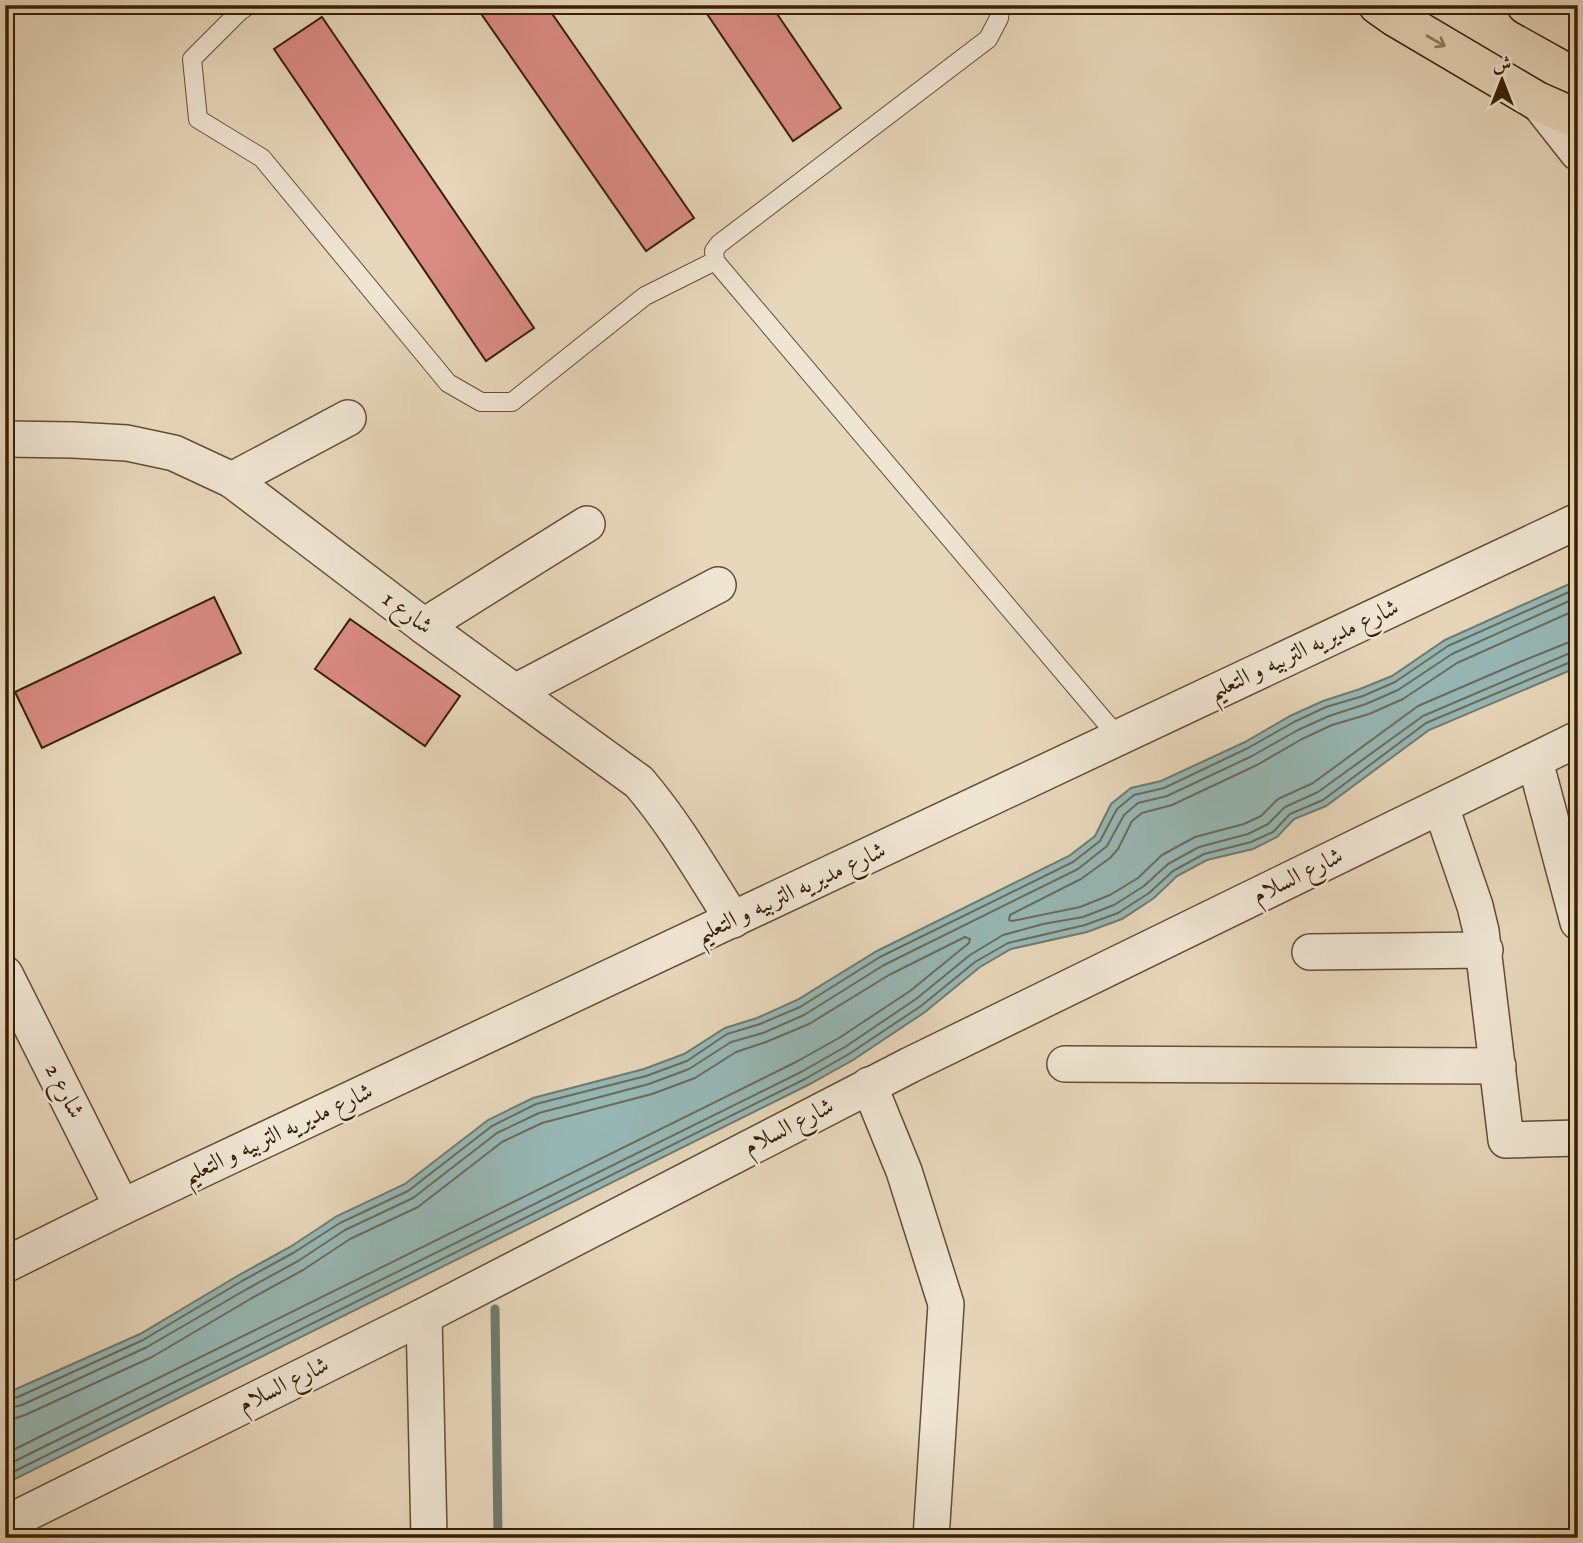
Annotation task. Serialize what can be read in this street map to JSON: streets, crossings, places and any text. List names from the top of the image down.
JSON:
{
  "streets": {
    "street": [
      "شارع 1",
      "شارع مديريه التربيه و التعليم",
      "شارع السلام",
      "شارع 2"
    ]
  },
  "crossings": [
    ["شارع 1", "شارع مديريه التربيه و التعليم"],
    ["شارع مديريه التربيه و التعليم", "شارع 2"]
  ],
  "north": "top"
}
